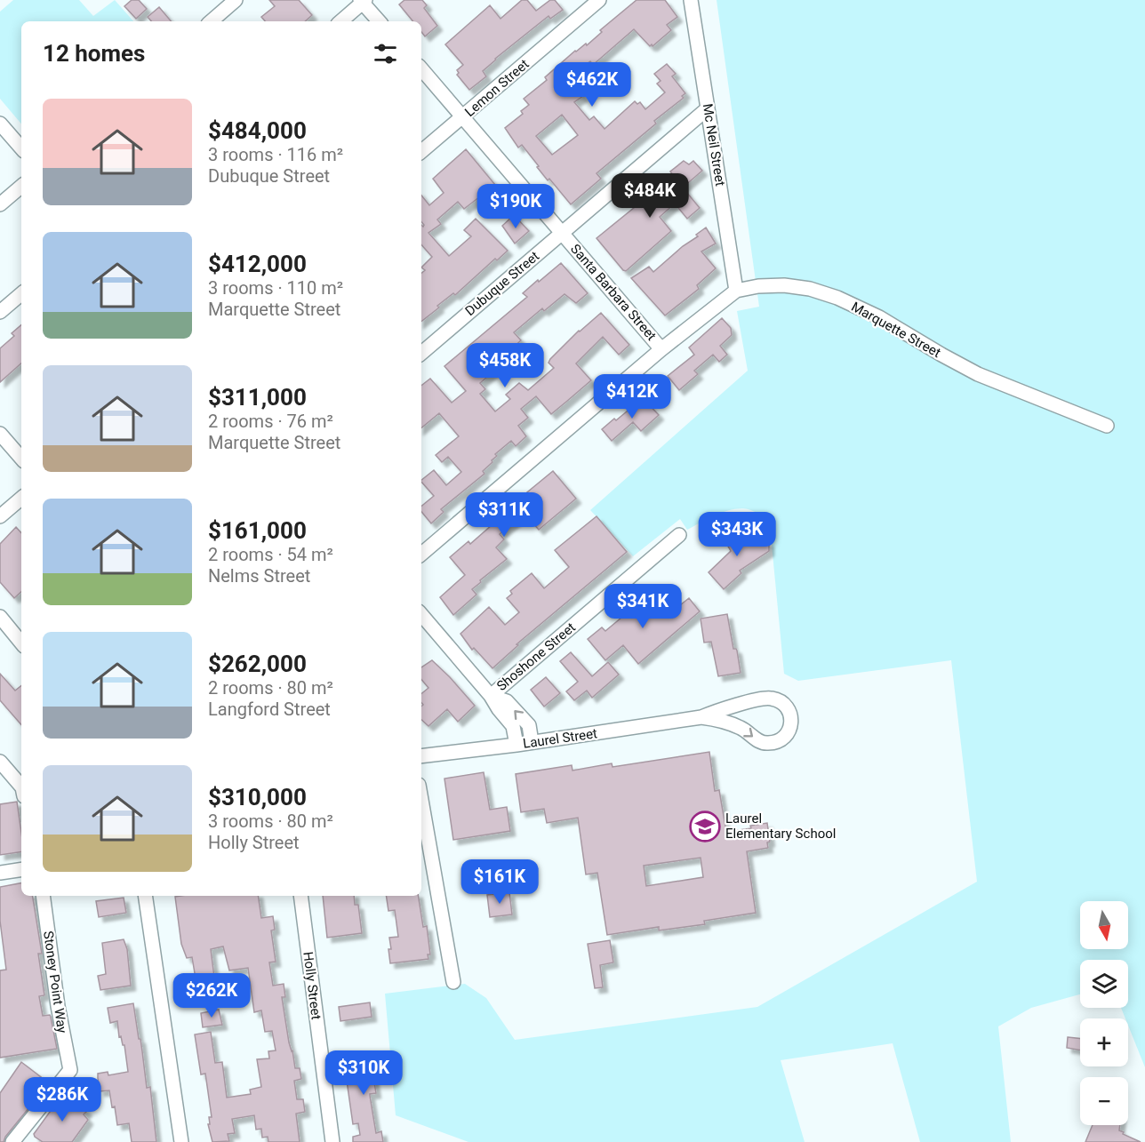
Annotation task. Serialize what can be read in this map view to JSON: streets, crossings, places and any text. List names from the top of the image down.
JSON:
{
  "streets": {
    "street": [
      "Lemon Street",
      "Mc Neil Street",
      "Dubuque Street",
      "Santa Barbara Street",
      "Marquette Street",
      "Shoshone Street",
      "Laurel Street",
      "Stoney Point Way",
      "Holly Street"
    ]
  },
  "crossings": [
    ["Lemon Street", "Santa Barbara Street"],
    ["Mc Neil Street", "Dubuque Street"],
    ["Mc Neil Street", "Marquette Street"],
    ["Dubuque Street", "Santa Barbara Street"],
    ["Santa Barbara Street", "Marquette Street"]
  ],
  "places": {
    "school or university": ["Laurel Elementary School"]
  },
  "north": "bottom",
  "page": {
    "heading": "12 homes",
    "price": [
      "$462K",
      "$484K",
      "$190K",
      "$458K",
      "$412K",
      "$311K",
      "$343K",
      "$341K",
      "$161K",
      "$262K",
      "$310K",
      "$286K"
    ],
    "list": [
      {
        "name": "$484,000",
        "note": "3 rooms · 116 m² · Dubuque Street"
      },
      {
        "name": "$412,000",
        "note": "3 rooms · 110 m² · Marquette Street"
      },
      {
        "name": "$311,000",
        "note": "2 rooms · 76 m² · Marquette Street"
      },
      {
        "name": "$161,000",
        "note": "2 rooms · 54 m² · Nelms Street"
      },
      {
        "name": "$262,000",
        "note": "2 rooms · 80 m² · Langford Street"
      },
      {
        "name": "$310,000",
        "note": "3 rooms · 80 m² · Holly Street"
      }
    ],
    "map_buttons": ["+", "−"]
  }
}
